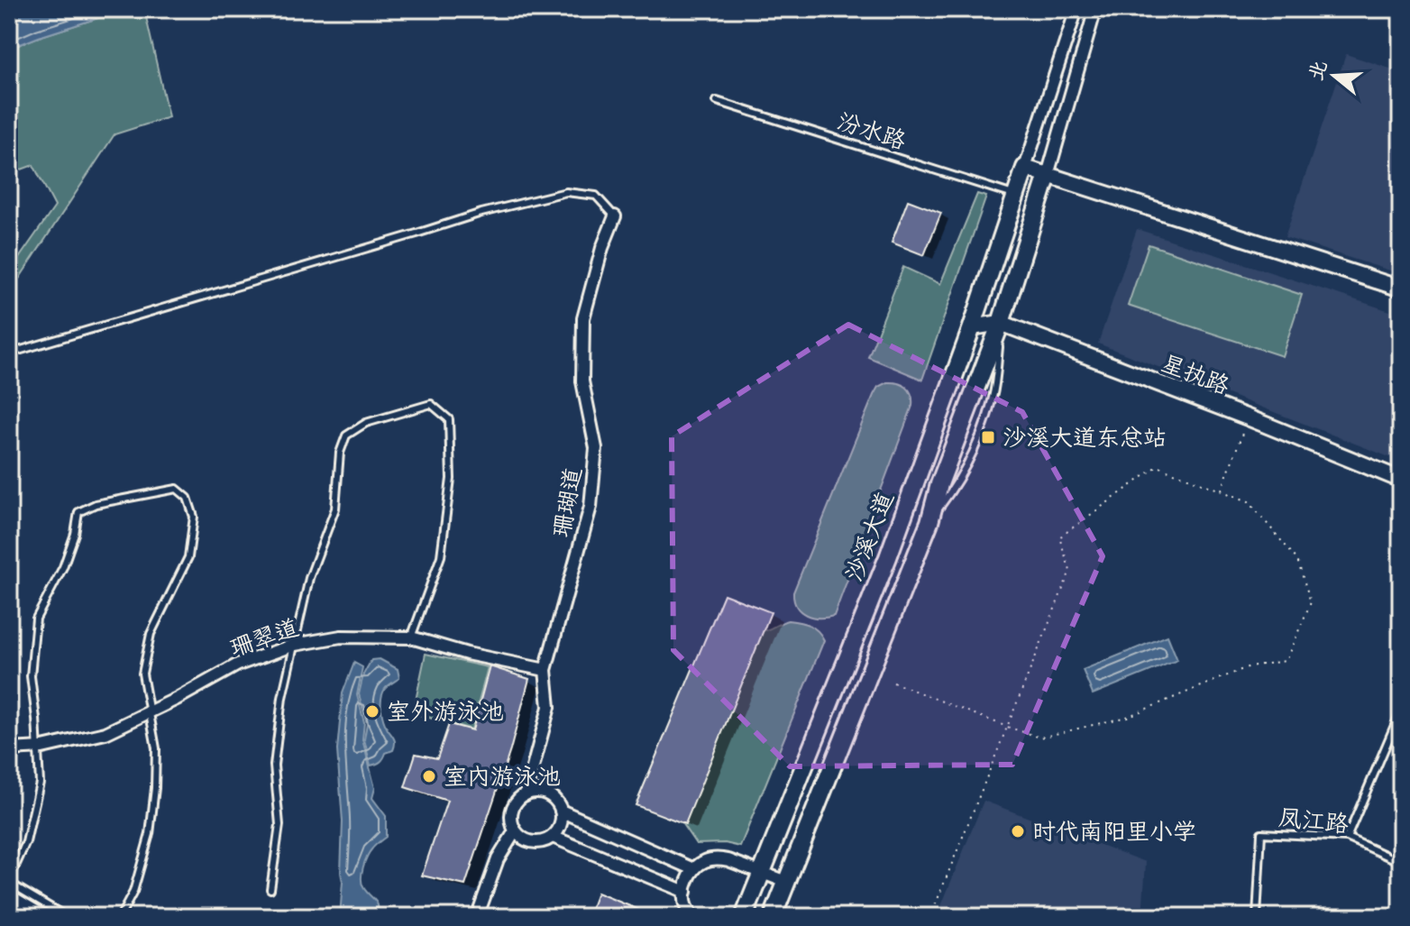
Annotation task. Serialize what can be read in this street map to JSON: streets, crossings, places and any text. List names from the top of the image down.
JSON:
{
  "streets": {
    "main road": ["沙溪大道"],
    "street": ["星执路", "珊瑚道", "珊翠道"],
    "lane": ["汾水路", "凤江路"]
  },
  "crossings": [
    ["汾水路", "沙溪大道"],
    ["星执路", "沙溪大道"],
    ["珊瑚道", "珊翠道"]
  ],
  "places": {
    "transit": ["沙溪大道东总站"],
    "other": ["室外游泳池", "室内游泳池", "时代南阳里小学"]
  },
  "north": "left"
}
